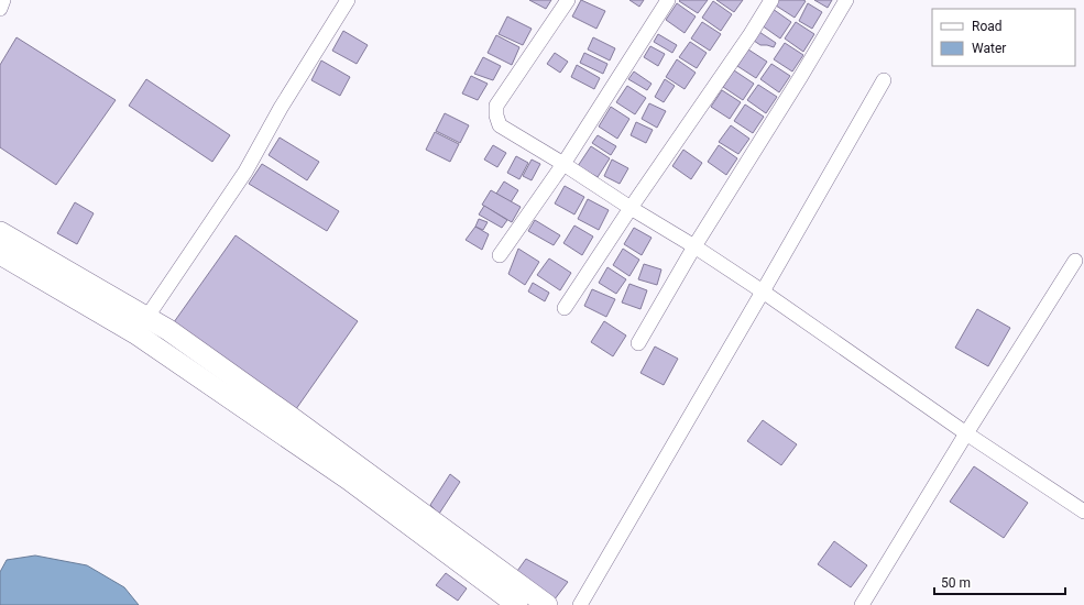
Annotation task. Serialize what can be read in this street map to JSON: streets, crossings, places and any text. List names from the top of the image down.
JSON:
{
  "legend": ["Road", "Water"],
  "scale_bar": "50 m"
}
